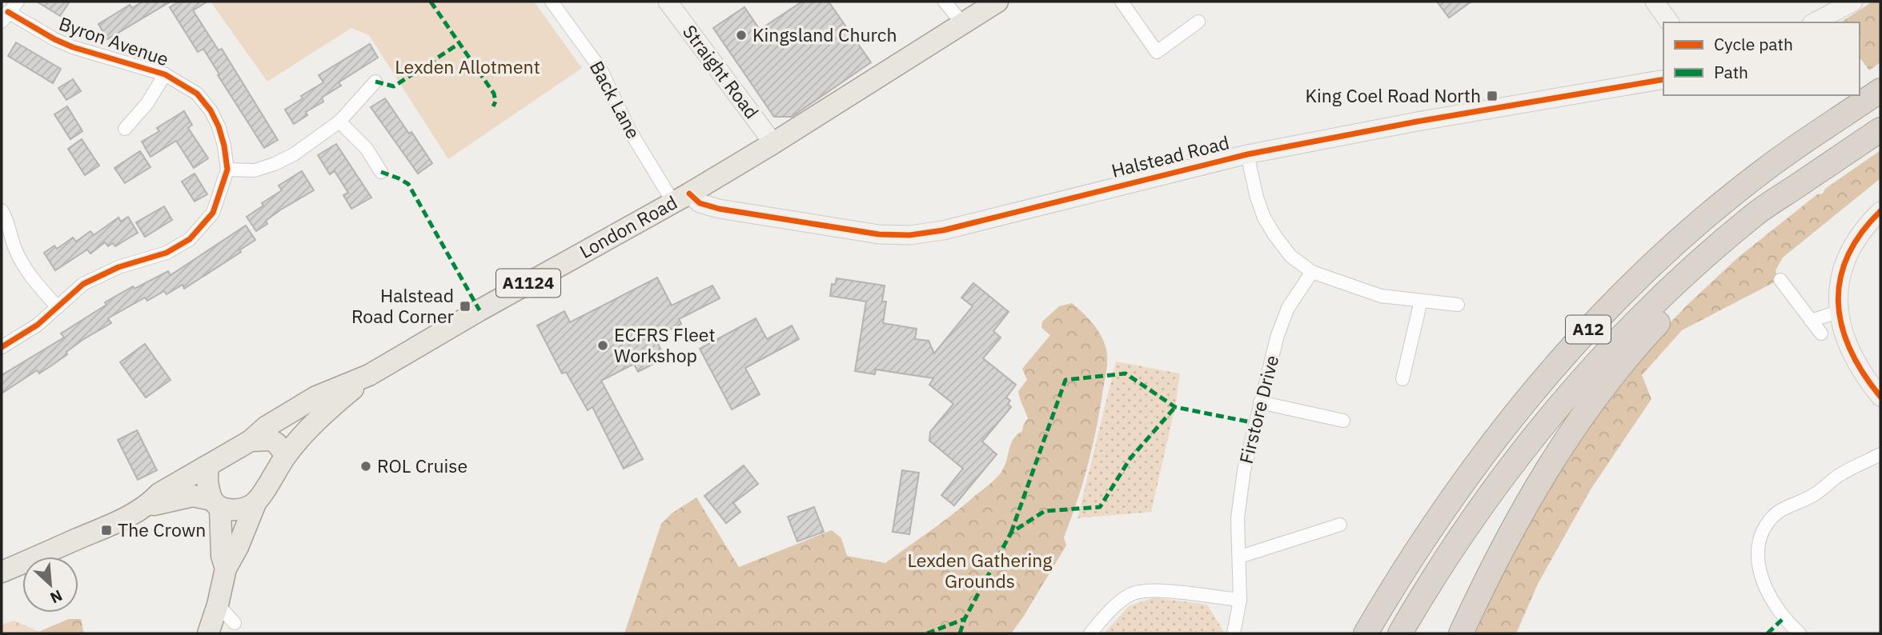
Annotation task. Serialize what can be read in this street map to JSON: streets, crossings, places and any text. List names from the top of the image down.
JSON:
{
  "streets": {
    "highway": ["A12"],
    "main road": ["London Road", "A1124"],
    "street": [
      "Byron Avenue",
      "Straight Road",
      "Back Lane",
      "Halstead Road",
      "Firstore Drive"
    ]
  },
  "crossings": [
    ["Straight Road", "London Road"],
    ["Back Lane", "Halstead Road"],
    ["Back Lane", "London Road"],
    ["Halstead Road", "London Road"]
  ],
  "parks": ["Lexden Allotment", "Lexden Gathering Grounds"],
  "places": {
    "other": ["Kingsland Church", "ECFRS Fleet Workshop", "ROL Cruise"],
    "transit": ["King Coel Road North", "Halstead Road Corner", "The Crown"]
  },
  "legend": ["Cycle path", "Path"],
  "north": "bottom right"
}
